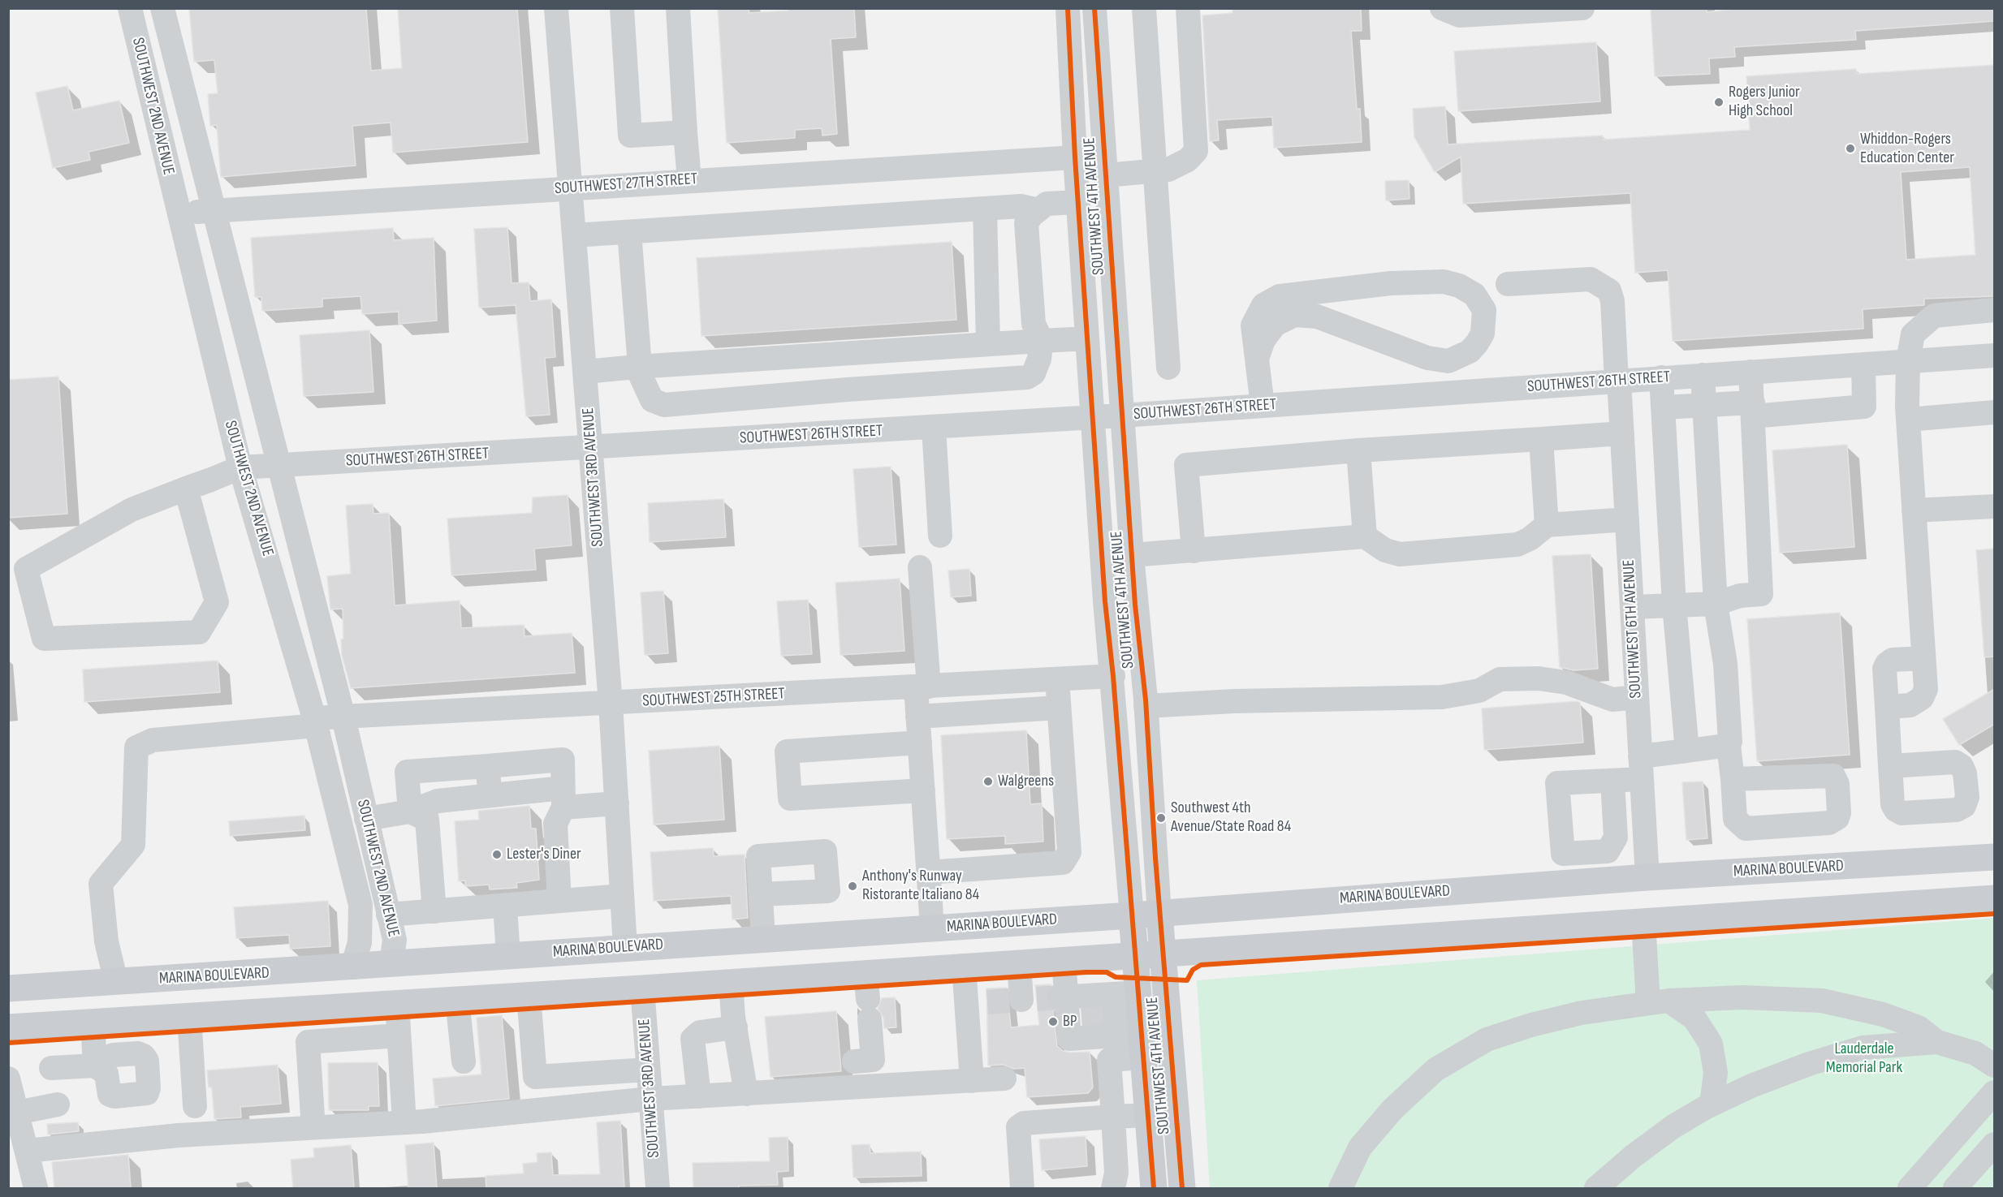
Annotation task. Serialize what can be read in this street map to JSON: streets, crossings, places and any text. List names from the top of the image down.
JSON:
{
  "streets": {
    "main road": ["SOUTHWEST 4TH AVENUE", "MARINA BOULEVARD"],
    "street": [
      "SOUTHWEST 2ND AVENUE",
      "SOUTHWEST 27TH STREET",
      "SOUTHWEST 26TH STREET",
      "SOUTHWEST 3RD AVENUE",
      "SOUTHWEST 6TH AVENUE",
      "SOUTHWEST 25TH STREET"
    ]
  },
  "crossings": [
    ["SOUTHWEST 2ND AVENUE", "SOUTHWEST 27TH STREET"],
    ["SOUTHWEST 2ND AVENUE", "SOUTHWEST 26TH STREET"],
    ["SOUTHWEST 2ND AVENUE", "SOUTHWEST 25TH STREET"],
    ["SOUTHWEST 2ND AVENUE", "MARINA BOULEVARD"],
    ["SOUTHWEST 27TH STREET", "SOUTHWEST 4TH AVENUE"],
    ["SOUTHWEST 27TH STREET", "SOUTHWEST 3RD AVENUE"],
    ["SOUTHWEST 4TH AVENUE", "SOUTHWEST 26TH STREET"],
    ["SOUTHWEST 4TH AVENUE", "SOUTHWEST 25TH STREET"],
    ["SOUTHWEST 4TH AVENUE", "MARINA BOULEVARD"],
    ["SOUTHWEST 26TH STREET", "SOUTHWEST 3RD AVENUE"],
    ["SOUTHWEST 26TH STREET", "SOUTHWEST 6TH AVENUE"],
    ["SOUTHWEST 3RD AVENUE", "SOUTHWEST 25TH STREET"],
    ["SOUTHWEST 3RD AVENUE", "MARINA BOULEVARD"],
    ["SOUTHWEST 6TH AVENUE", "MARINA BOULEVARD"],
    ["SOUTHWEST 25TH STREET", "MARINA BOULEVARD"]
  ],
  "parks": ["Lauderdale Memorial Park"],
  "places": [
    "Rogers Junior High School",
    "Whiddon-Rogers Education Center",
    "Walgreens",
    "Southwest 4th Avenue/State Road 84",
    "Lester's Diner",
    "Anthony's Runway Ristorante Italiano 84",
    "BP"
  ]
}
